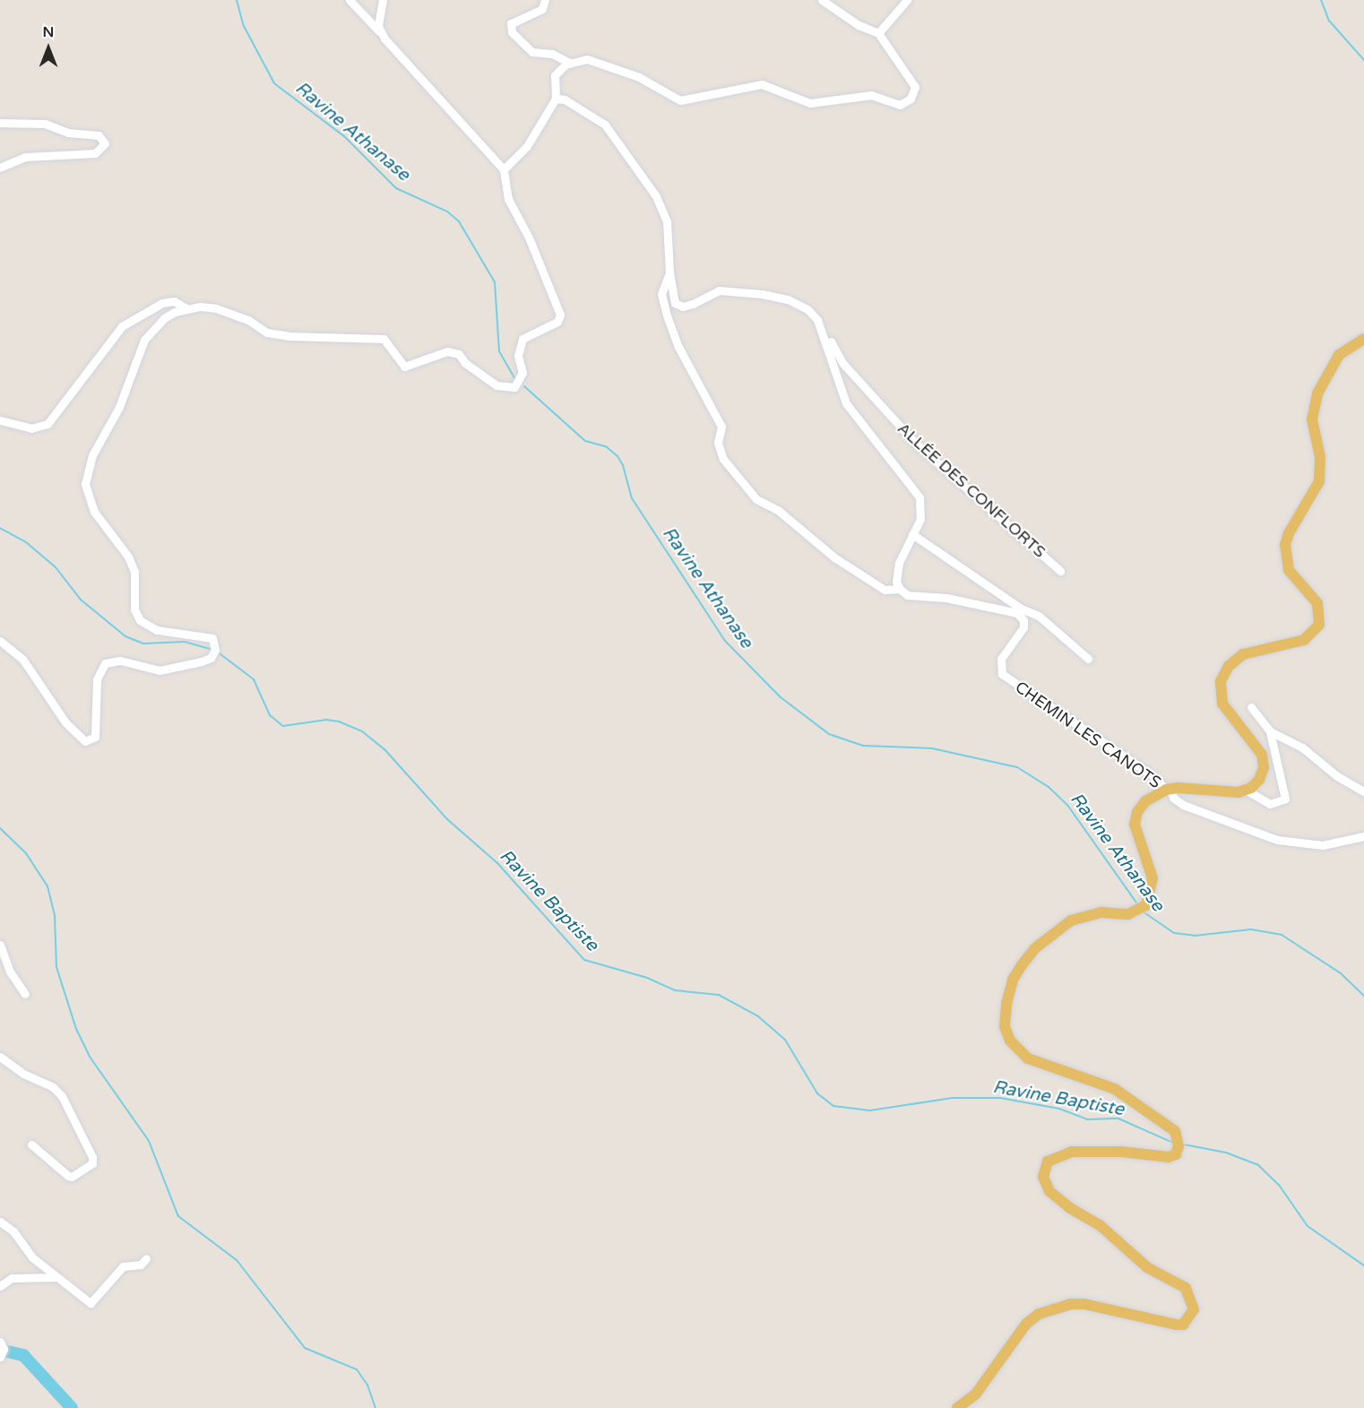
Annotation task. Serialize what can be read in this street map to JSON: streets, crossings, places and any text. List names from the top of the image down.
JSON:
{
  "streets": {
    "street": ["ALLÉE DES CONFLORTS", "CHEMIN LES CANOTS"]
  },
  "water": ["Ravine Athanase", "Ravine Baptiste"],
  "north": "top"
}
